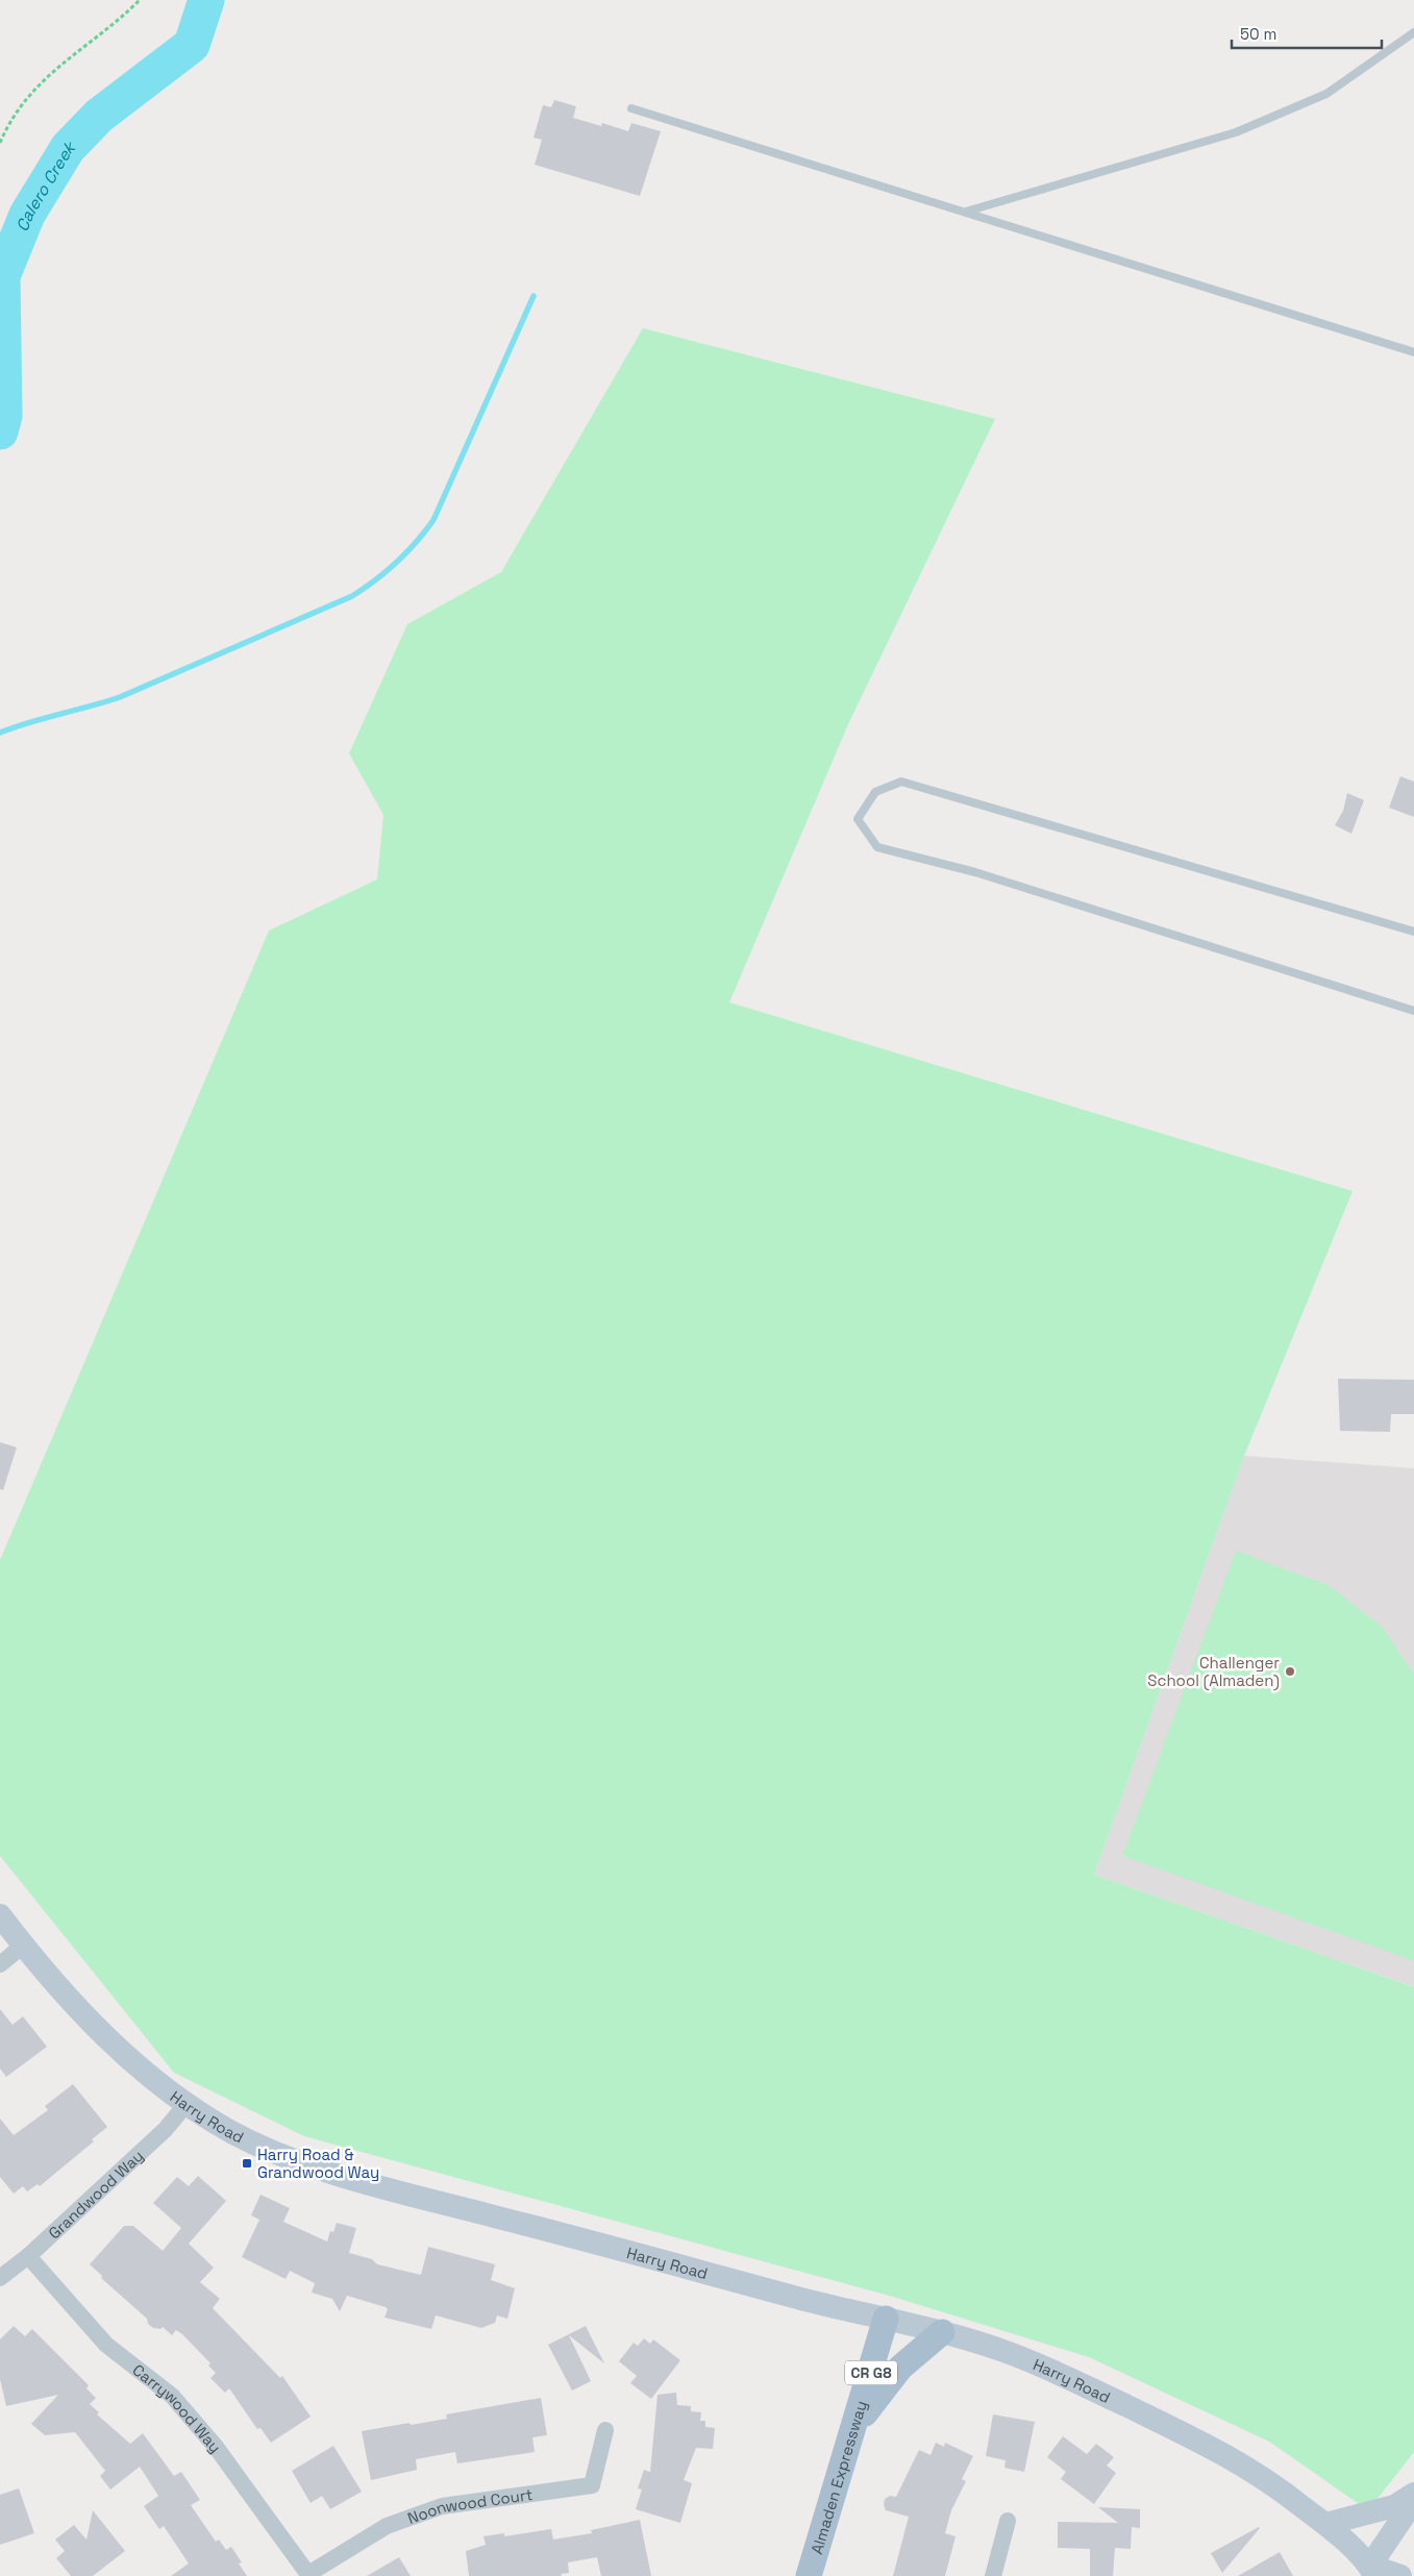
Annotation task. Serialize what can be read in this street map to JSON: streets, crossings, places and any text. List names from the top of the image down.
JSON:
{
  "streets": {
    "main road": ["CR G8", "Almaden Expressway"],
    "street": [
      "Harry Road",
      "Grandwood Way",
      "Carrywood Way",
      "Noonwood Court"
    ]
  },
  "crossings": [
    ["Harry Road", "Grandwood Way"],
    ["Harry Road", "Almaden Expressway"],
    ["Grandwood Way", "Carrywood Way"],
    ["Carrywood Way", "Noonwood Court"]
  ],
  "water": ["Calero Creek"],
  "places": {
    "other": ["Challenger School (Almaden)"],
    "transit": ["Harry Road & Grandwood Way"]
  },
  "scale_bar": "50 m"
}
